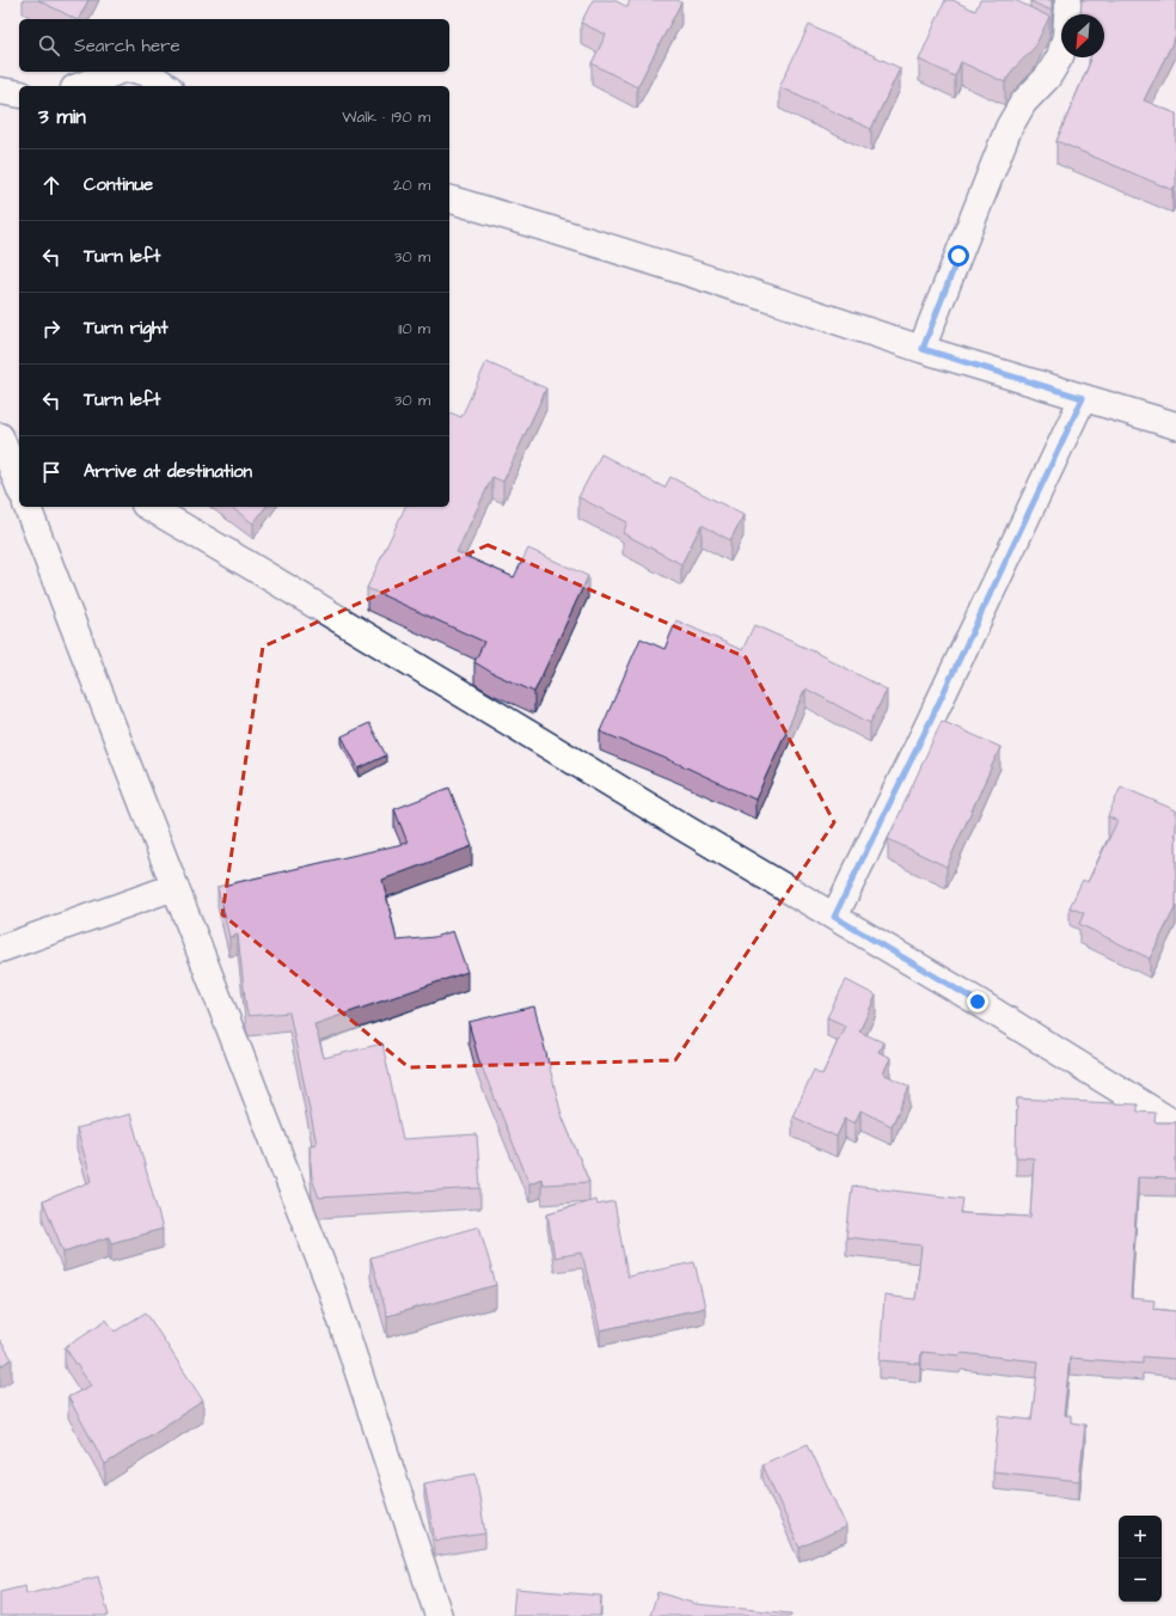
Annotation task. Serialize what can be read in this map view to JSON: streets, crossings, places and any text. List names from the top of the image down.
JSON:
{
  "north": "bottom left",
  "page": {
    "search": "Search here",
    "heading": ["3 min", "Walk · 190 m"],
    "list": [
      ["Continue", "20 m"],
      ["Turn left", "30 m"],
      ["Turn right", "110 m"],
      ["Turn left", "30 m"],
      "Arrive at destination"
    ],
    "map_buttons": ["+", "−"]
  }
}
